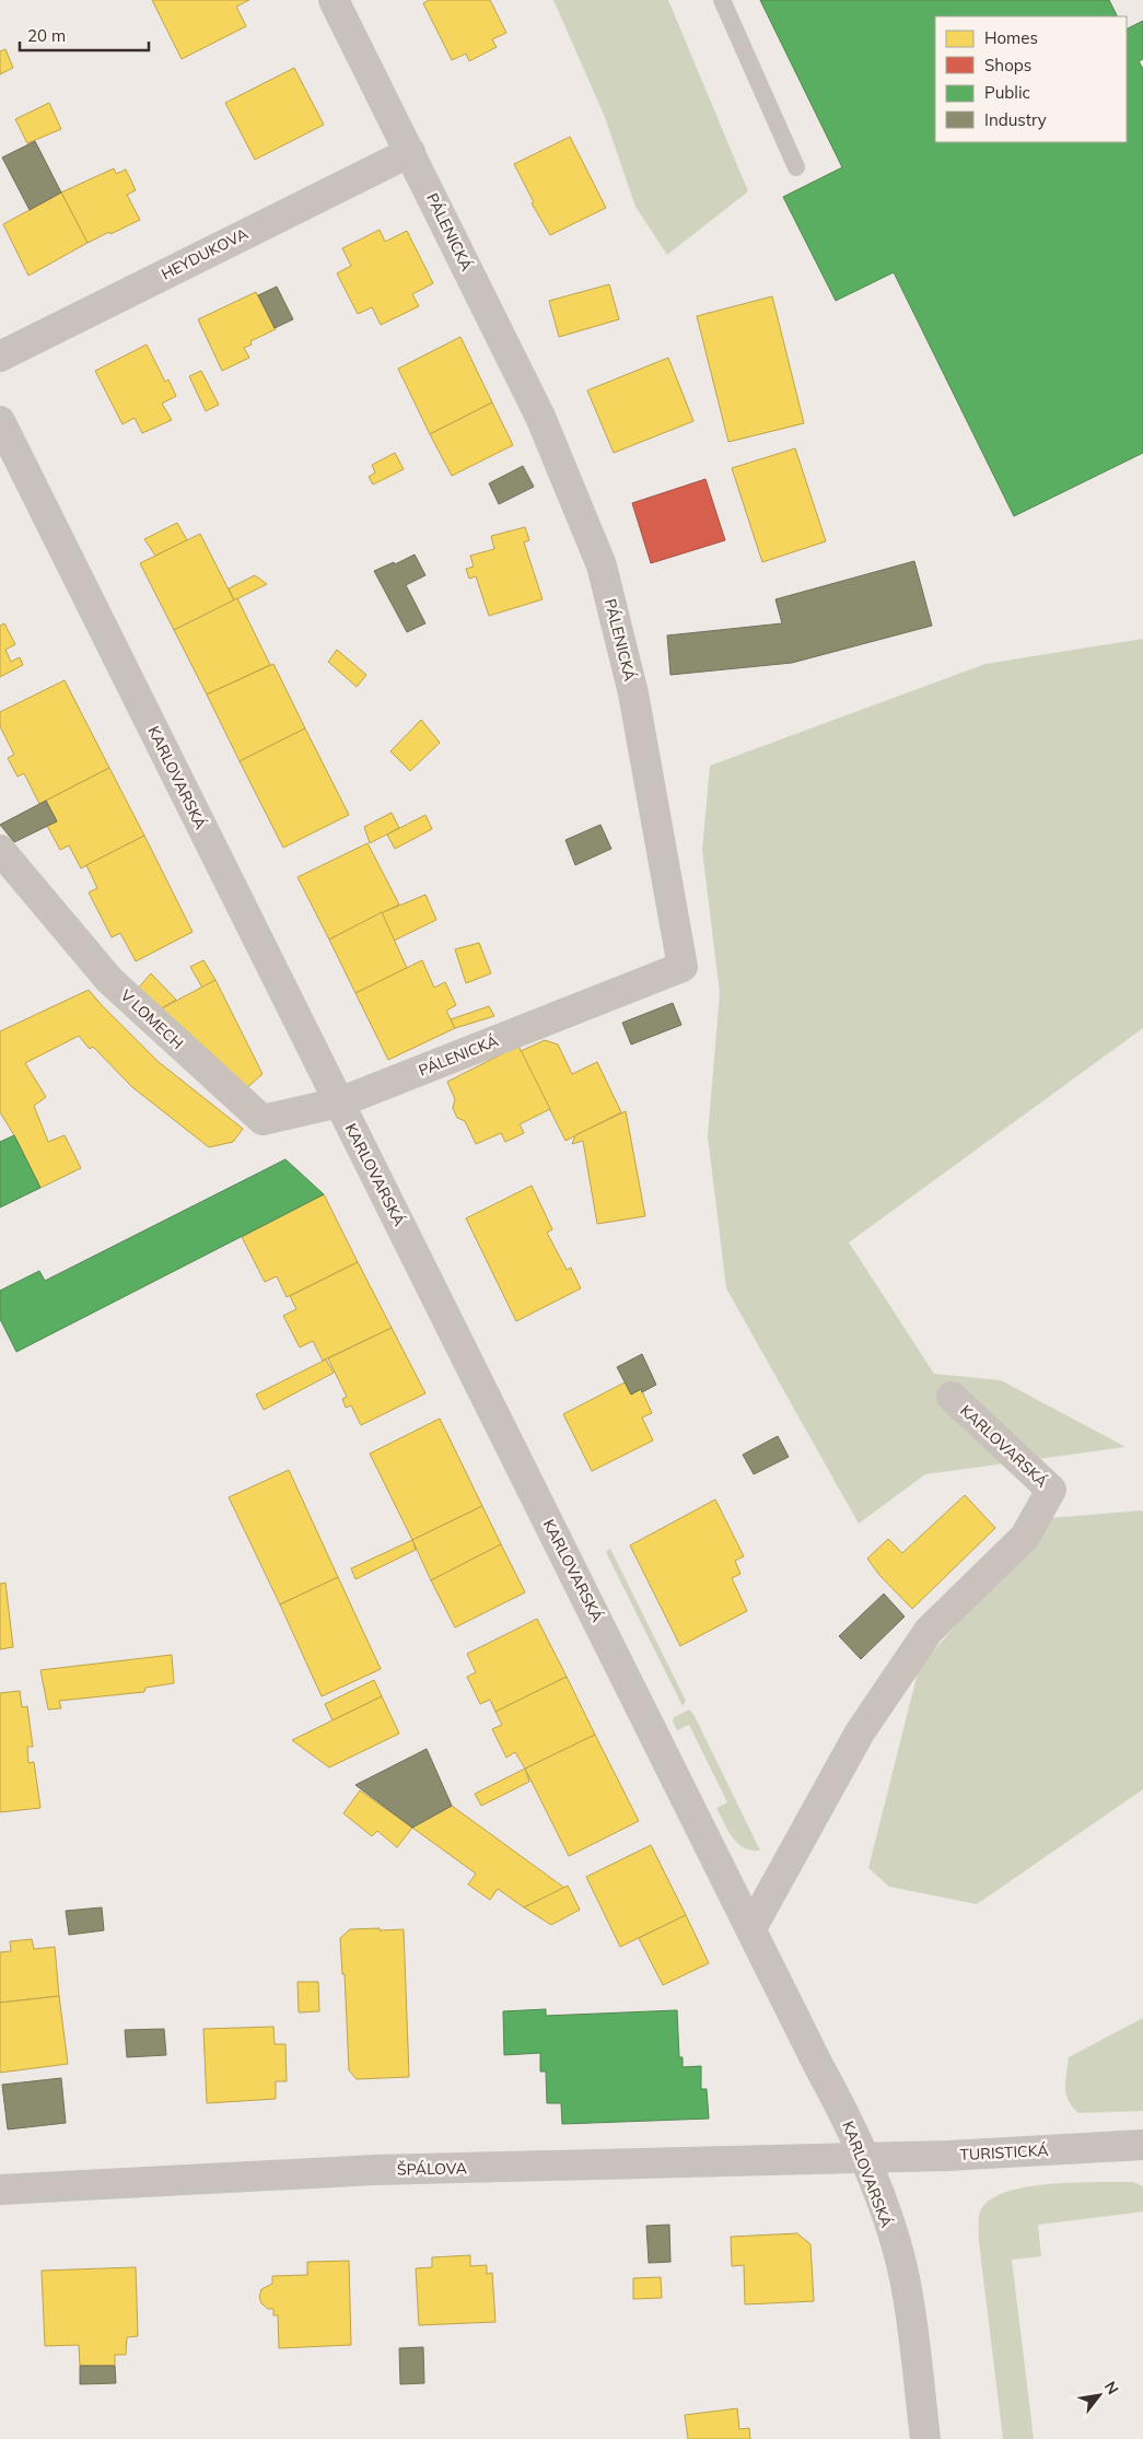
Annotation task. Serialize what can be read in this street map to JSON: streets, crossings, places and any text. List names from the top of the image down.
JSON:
{
  "streets": {
    "street": [
      "PÁLENICKÁ",
      "HEYDUKOVA",
      "KARLOVARSKÁ",
      "V LOMECH",
      "TURISTICKÁ",
      "ŠPÁLOVA"
    ]
  },
  "crossings": [
    ["PÁLENICKÁ", "HEYDUKOVA"],
    ["PÁLENICKÁ", "KARLOVARSKÁ"],
    ["PÁLENICKÁ", "V LOMECH"],
    ["KARLOVARSKÁ", "V LOMECH"],
    ["KARLOVARSKÁ", "TURISTICKÁ"],
    ["KARLOVARSKÁ", "ŠPÁLOVA"],
    ["TURISTICKÁ", "ŠPÁLOVA"]
  ],
  "legend": [
    "Homes",
    "Shops",
    "Public",
    "Industry"
  ],
  "scale_bar": "20 m",
  "north": "top right"
}
